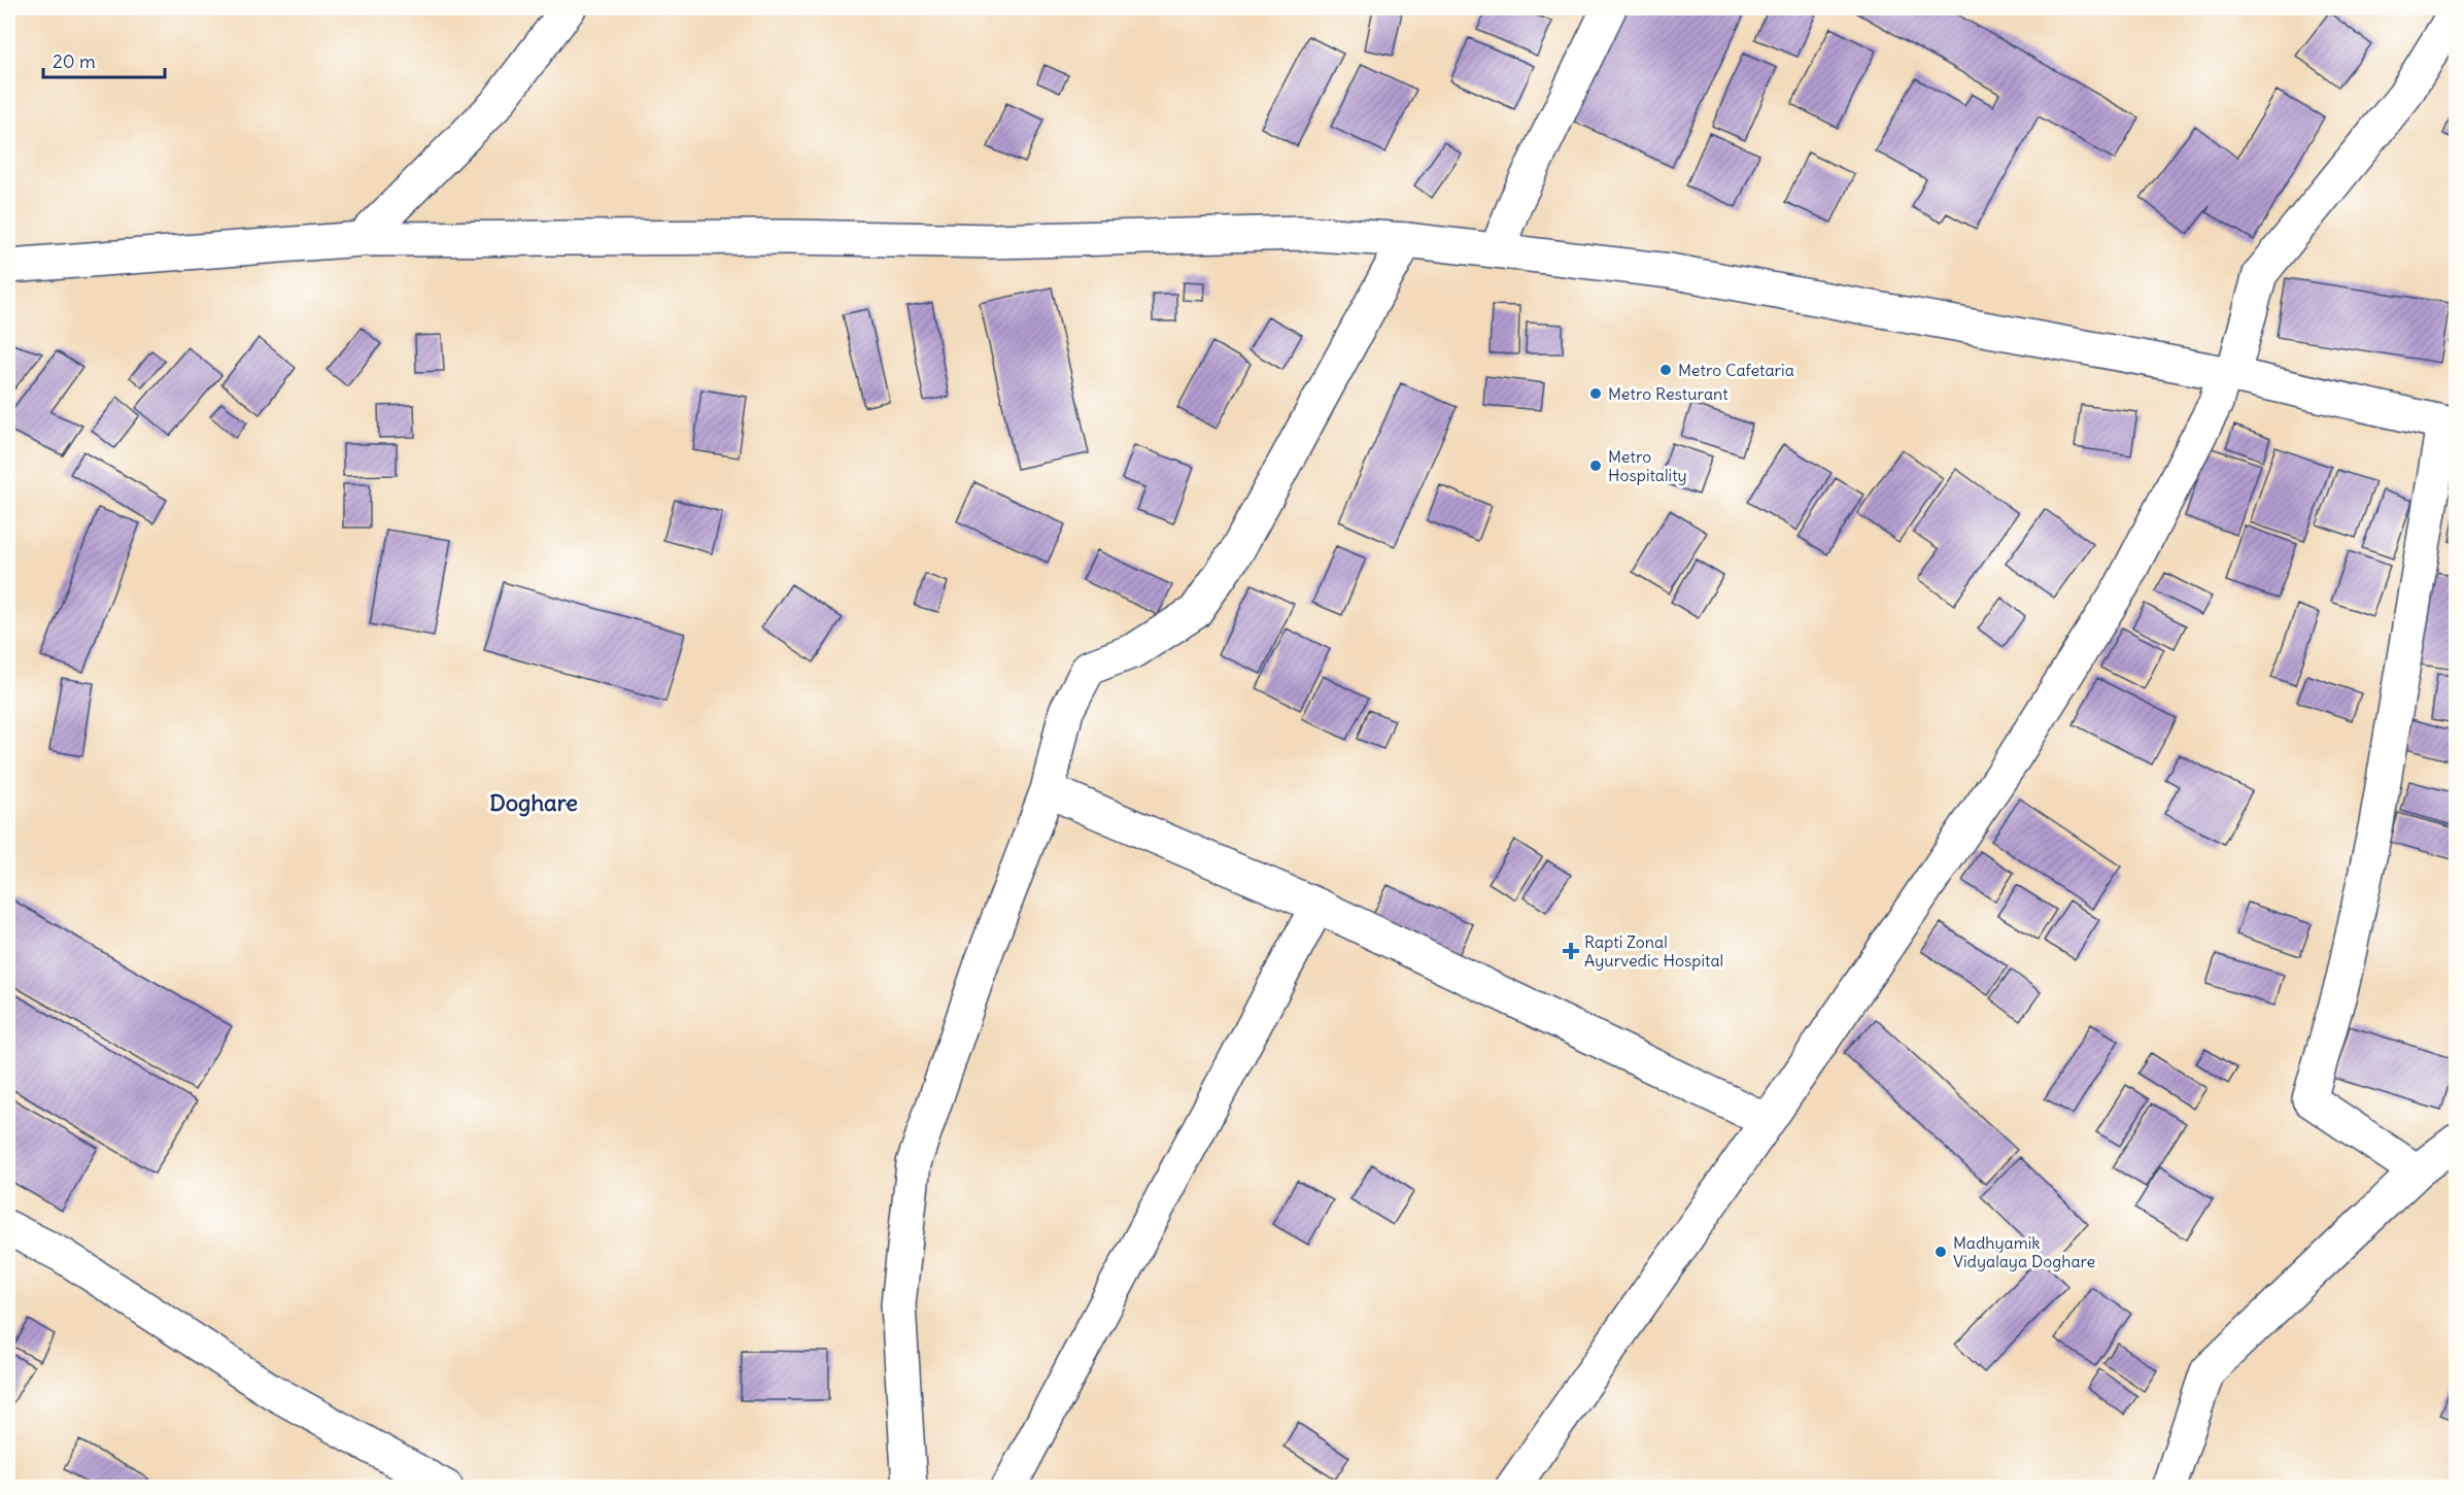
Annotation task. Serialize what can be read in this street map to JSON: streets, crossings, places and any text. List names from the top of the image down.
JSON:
{
  "districts": ["Doghare"],
  "places": {
    "other": [
      "Metro Cafetaria",
      "Metro Resturant",
      "Metro Hospitality",
      "Madhyamik Vidyalaya Doghare"
    ],
    "health": ["Rapti Zonal Ayurvedic Hospital"]
  },
  "scale_bar": "20 m"
}
